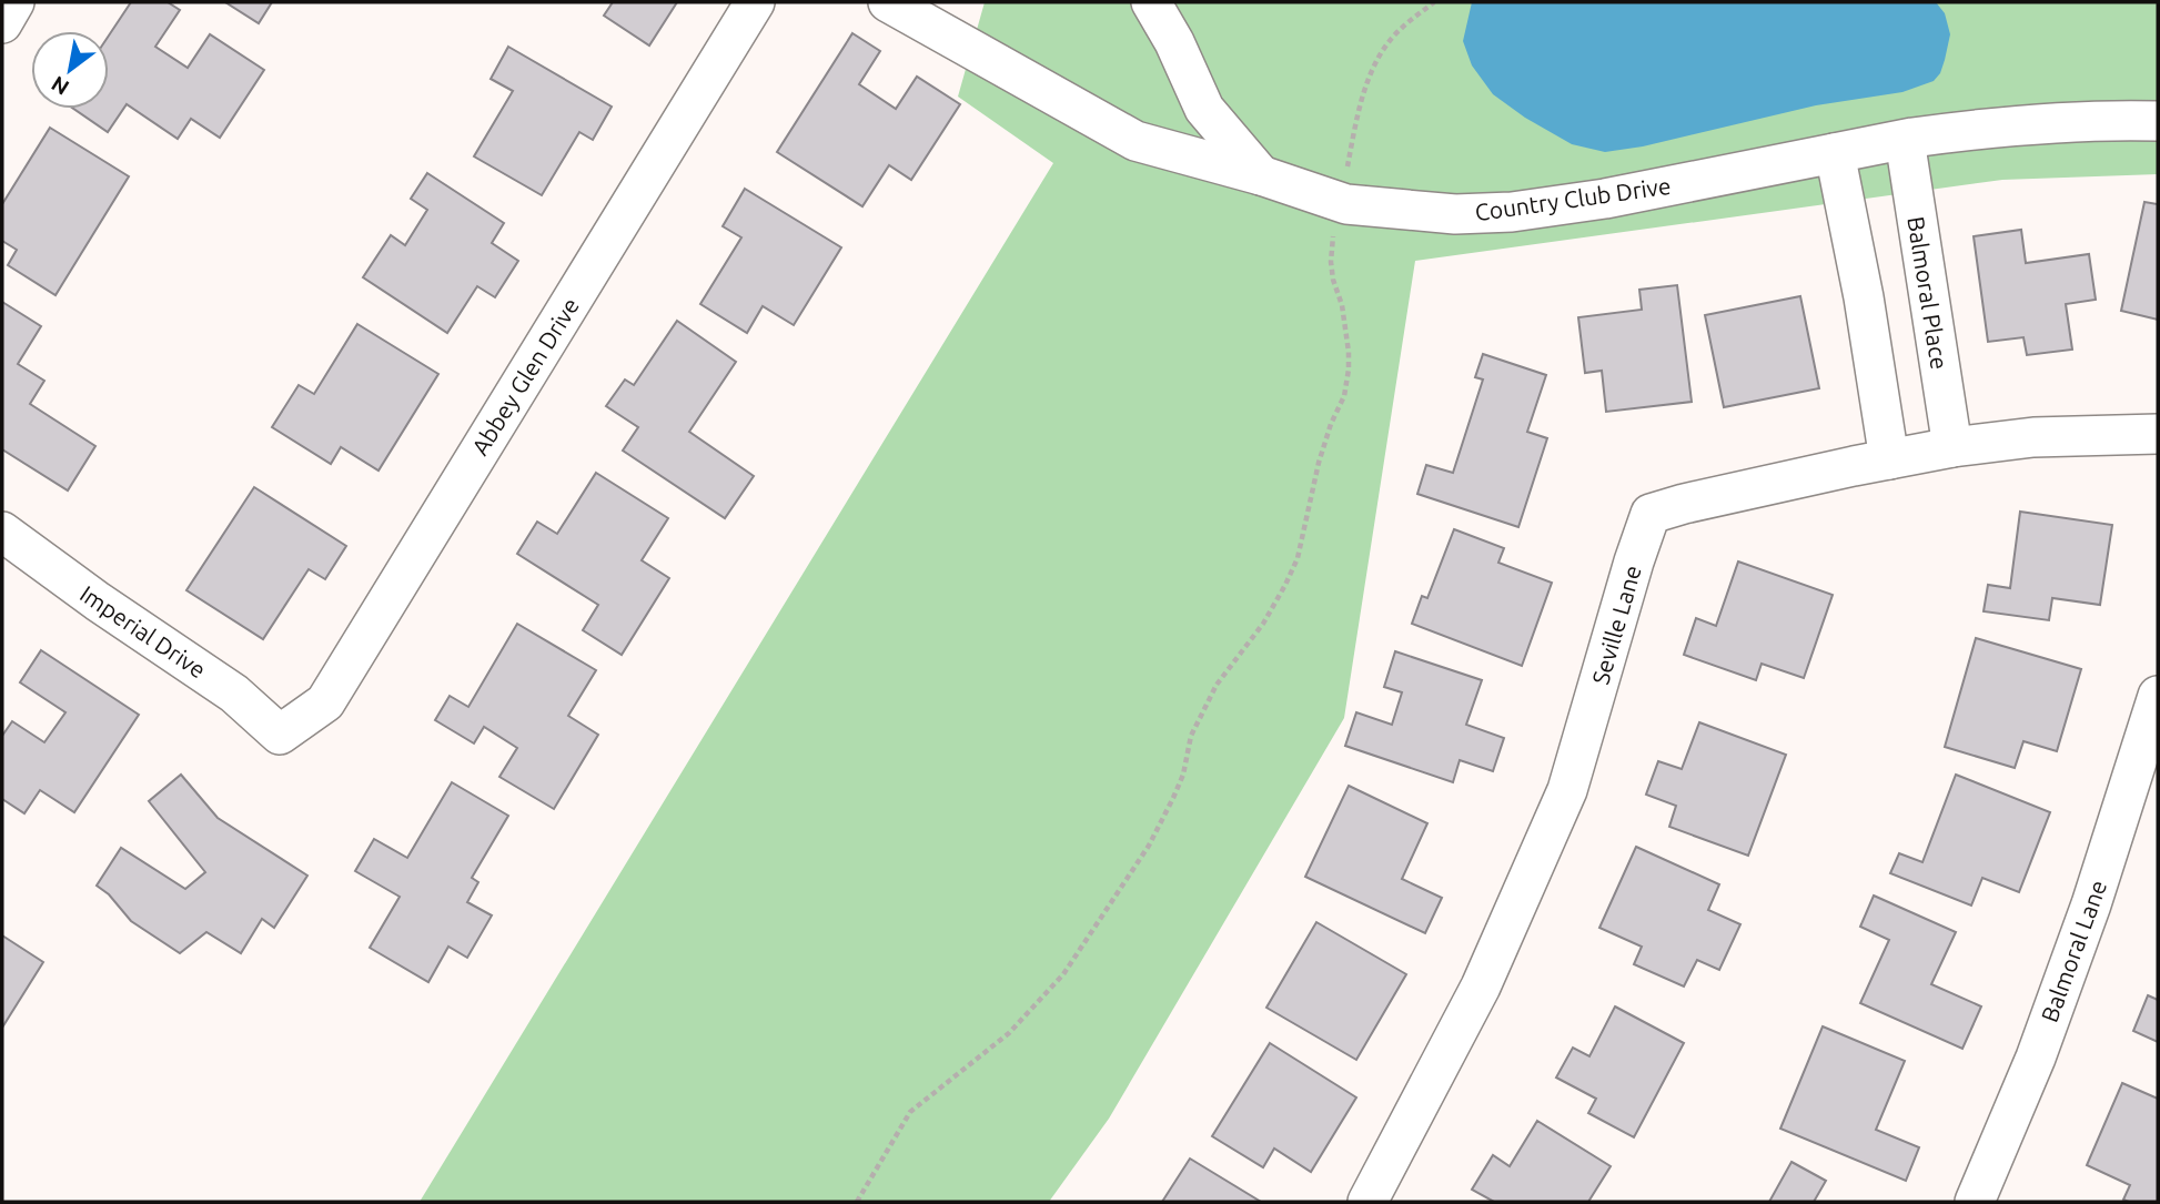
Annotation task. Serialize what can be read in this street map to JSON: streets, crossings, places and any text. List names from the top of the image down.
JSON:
{
  "streets": {
    "street": [
      "Country Club Drive",
      "Balmoral Place",
      "Abbey Glen Drive",
      "Seville Lane",
      "Imperial Drive",
      "Balmoral Lane"
    ]
  },
  "crossings": [
    ["Country Club Drive", "Balmoral Place"],
    ["Balmoral Place", "Seville Lane"],
    ["Abbey Glen Drive", "Imperial Drive"]
  ],
  "north": "bottom left"
}
